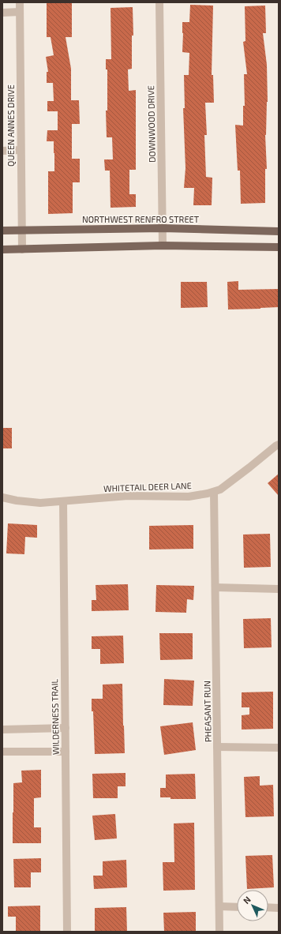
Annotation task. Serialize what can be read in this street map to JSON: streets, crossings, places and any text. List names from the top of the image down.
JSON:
{
  "streets": {
    "main road": ["NORTHWEST RENFRO STREET"],
    "street": [
      "DOWNWOOD DRIVE",
      "QUEEN ANNES DRIVE",
      "WHITETAIL DEER LANE",
      "PHEASANT RUN",
      "WILDERNESS TRAIL"
    ]
  },
  "crossings": [
    ["DOWNWOOD DRIVE", "NORTHWEST RENFRO STREET"],
    ["QUEEN ANNES DRIVE", "NORTHWEST RENFRO STREET"],
    ["WHITETAIL DEER LANE", "PHEASANT RUN"],
    ["WHITETAIL DEER LANE", "WILDERNESS TRAIL"]
  ],
  "north": "top left"
}
